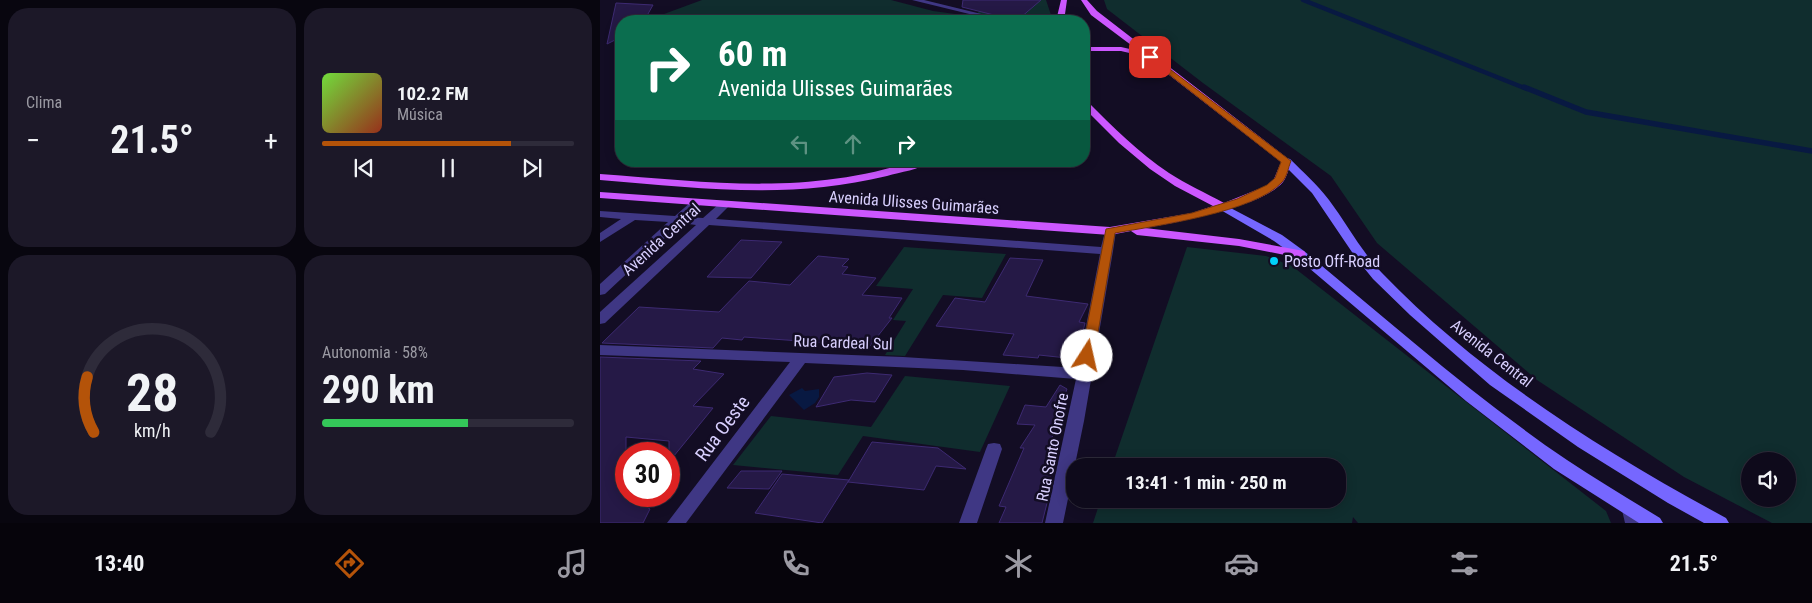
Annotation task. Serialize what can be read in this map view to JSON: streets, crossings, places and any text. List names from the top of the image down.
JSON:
{
  "streets": {
    "main road": ["Avenida Ulisses Guimarães", "Avenida Central"],
    "street": ["Rua Cardeal Sul", "Rua Oeste", "Rua Santo Onofre"]
  },
  "crossings": [
    ["Avenida Ulisses Guimarães", "Avenida Central"],
    ["Avenida Ulisses Guimarães", "Rua Santo Onofre"],
    ["Rua Cardeal Sul", "Rua Oeste"],
    ["Rua Cardeal Sul", "Rua Santo Onofre"]
  ],
  "places": ["Posto Off-Road"],
  "page": {
    "tile": [
      "Clima",
      ["Autonomia · 58%", "290 km"]
    ],
    "turn": ["60 m", "Avenida Ulisses Guimarães"],
    "song": ["102.2 FM", "Música"],
    "heat": ["−", "21.5°", "+"],
    "limit": "30",
    "trip": "13:41 · 1 min · 250 m",
    "tabs": ["13:40", "21.5°"],
    "gauge": ["28", "km/h"]
  }
}
